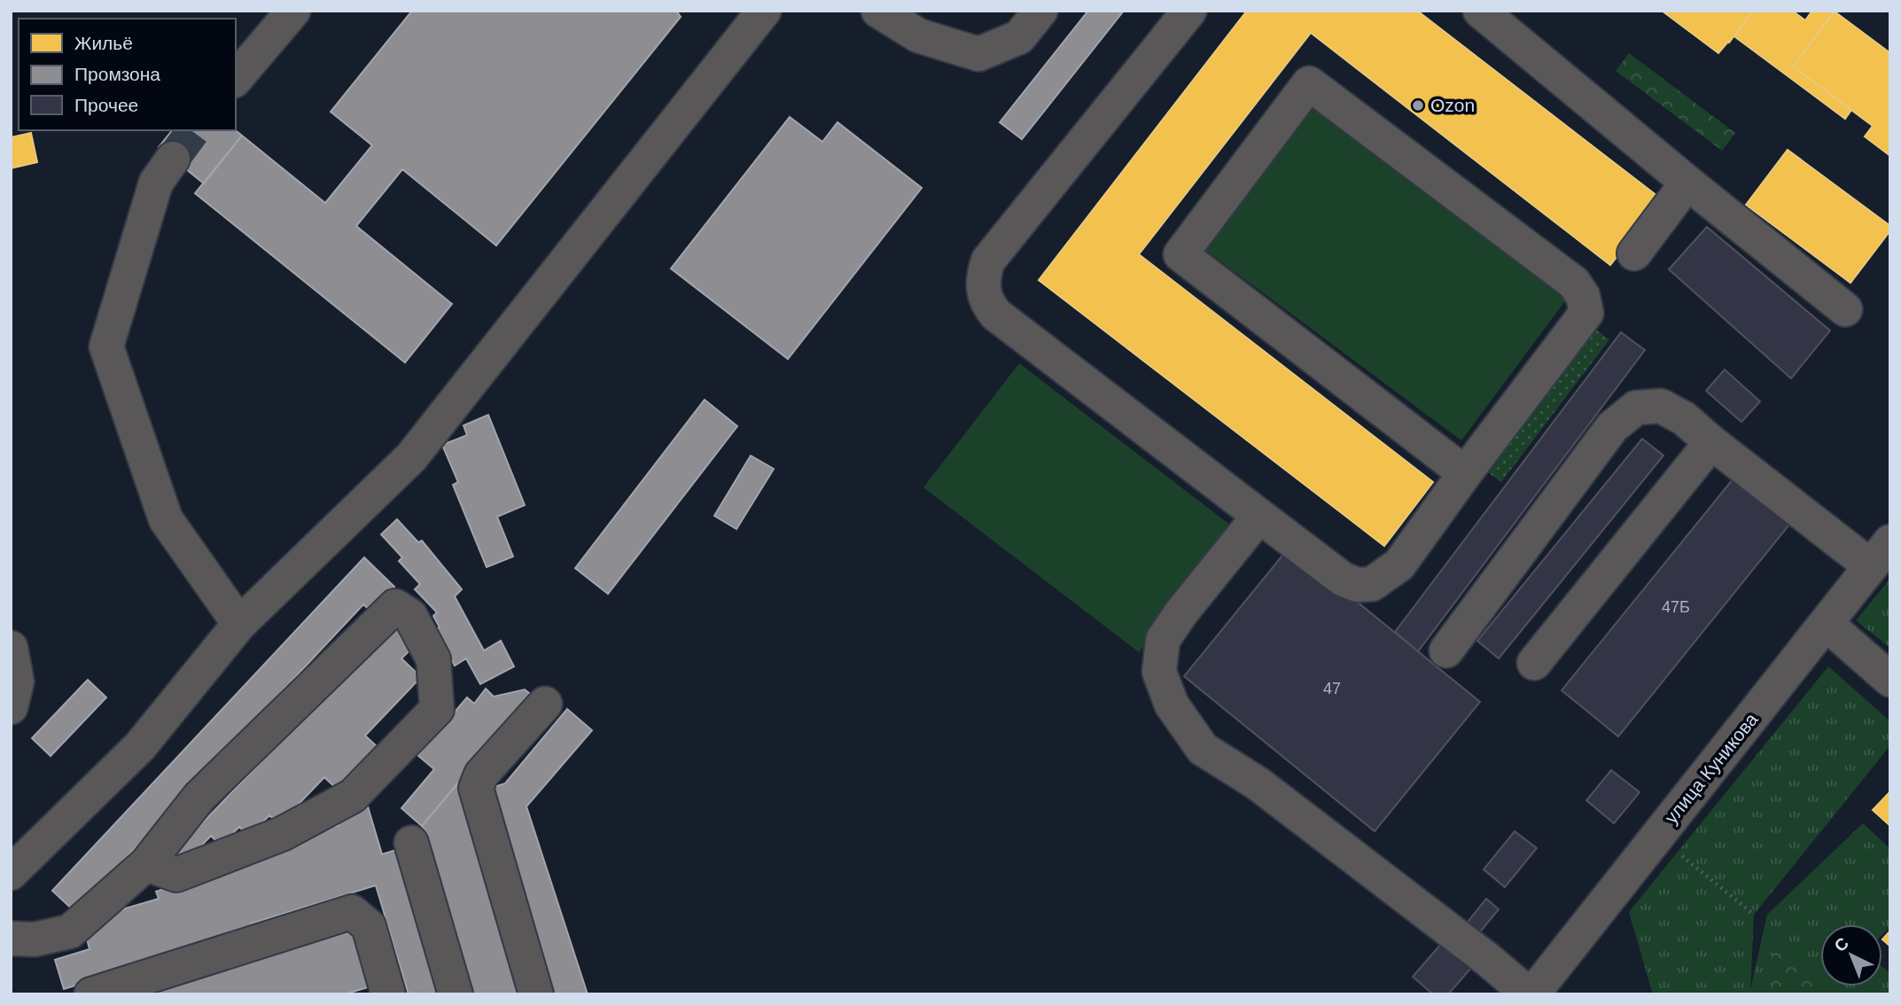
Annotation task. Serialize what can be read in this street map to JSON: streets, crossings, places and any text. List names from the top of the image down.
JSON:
{
  "streets": {
    "street": ["улица Куникова"]
  },
  "places": ["Ozon"],
  "house_numbers": ["47Б", "47"],
  "legend": ["Жильё", "Промзона", "Прочее"],
  "north": "top left"
}
